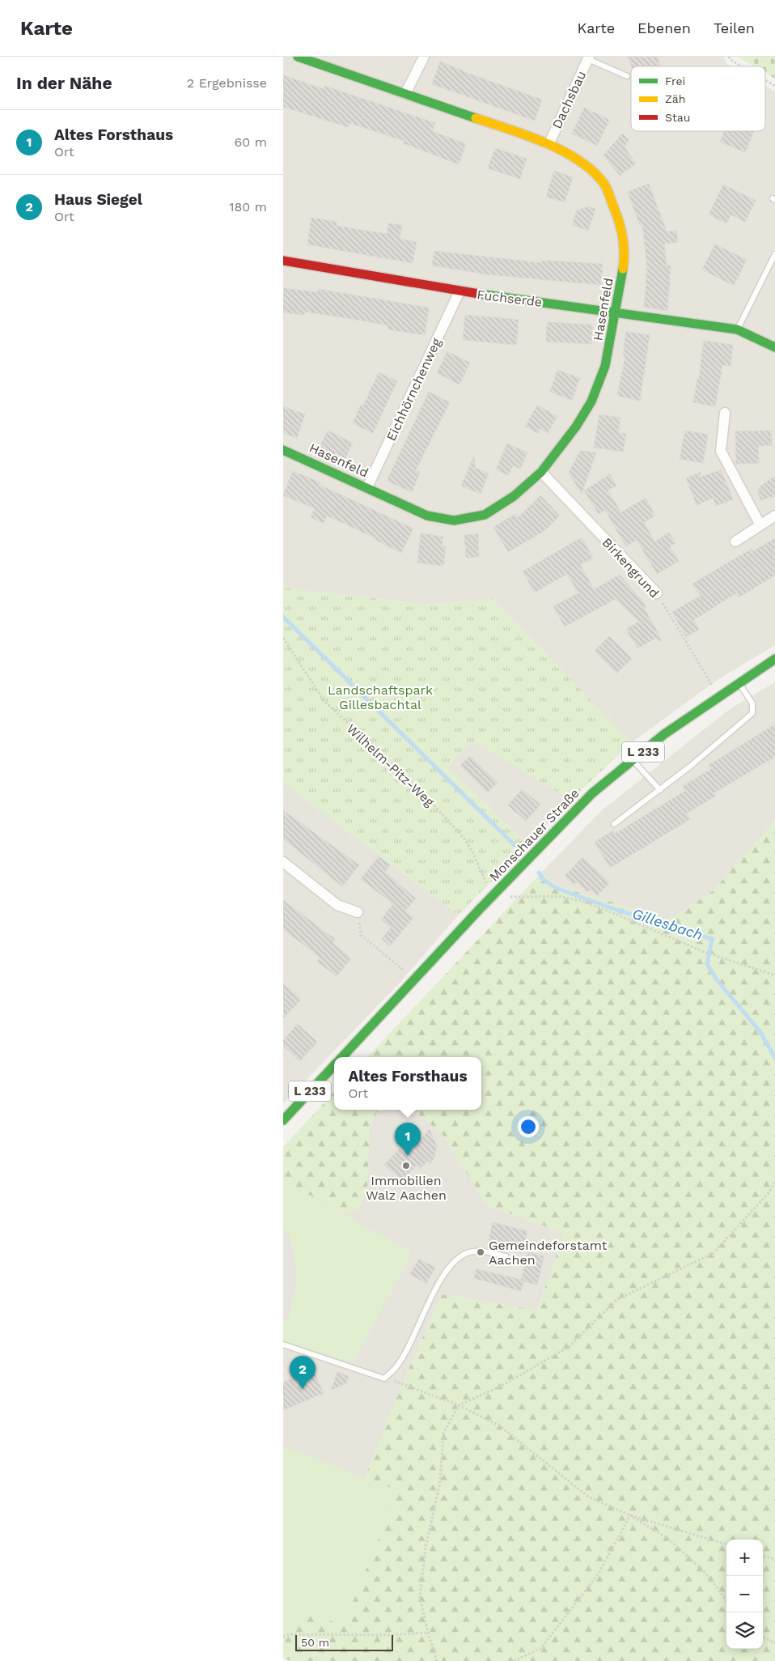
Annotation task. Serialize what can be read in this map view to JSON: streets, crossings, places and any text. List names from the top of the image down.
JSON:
{
  "streets": {
    "street": [
      "Dachsbau",
      "Fuchserde",
      "Hasenfeld",
      "Eichhörnchenweg",
      "Birkengrund",
      "L 233",
      "Monschauer Straße"
    ],
    "path": ["Wilhelm-Pitz-Weg"]
  },
  "crossings": [
    ["Dachsbau", "Hasenfeld"],
    ["Fuchserde", "Hasenfeld"],
    ["Fuchserde", "Eichhörnchenweg"],
    ["Hasenfeld", "Eichhörnchenweg"],
    ["Hasenfeld", "Birkengrund"],
    ["Birkengrund", "Monschauer Straße"],
    ["Wilhelm-Pitz-Weg", "Monschauer Straße"]
  ],
  "water": ["Gillesbach"],
  "parks": ["Landschaftspark Gillesbachtal"],
  "places": ["Immobilien Walz Aachen", "Gemeindeforstamt Aachen"],
  "legend": ["Frei", "Zäh", "Stau"],
  "scale_bar": "50 m",
  "page": {
    "header": "Karte",
    "nav": ["Karte", "Ebenen", "Teilen"],
    "heading": ["In der Nähe", "2 Ergebnisse"],
    "list": [
      {
        "mark": "1",
        "name": "Altes Forsthaus",
        "note": "Ort",
        "value": "60 m"
      },
      {
        "mark": "2",
        "name": "Haus Siegel",
        "note": "Ort",
        "value": "180 m"
      }
    ],
    "popup": ["Altes Forsthaus", "Ort"],
    "pins": ["1", "2"],
    "map_buttons": ["+", "−"],
    "scale": "50 m"
  }
}
